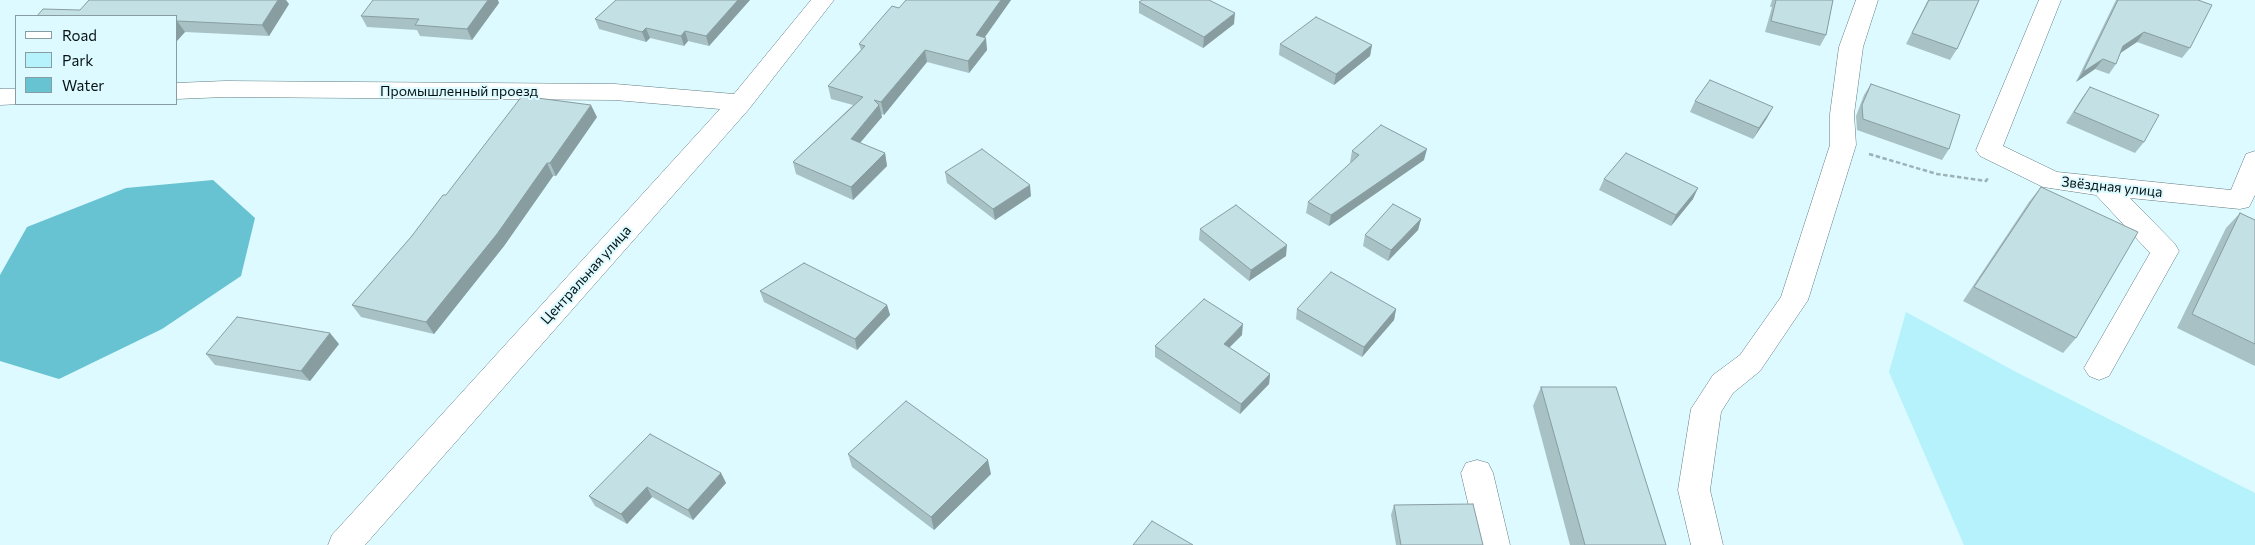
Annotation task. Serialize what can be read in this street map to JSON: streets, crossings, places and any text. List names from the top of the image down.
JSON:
{
  "streets": {
    "street": ["Промышленный проезд", "Звёздная улица", "Центральная улица"]
  },
  "crossings": [
    ["Промышленный проезд", "Центральная улица"]
  ],
  "legend": ["Road", "Park", "Water"]
}
